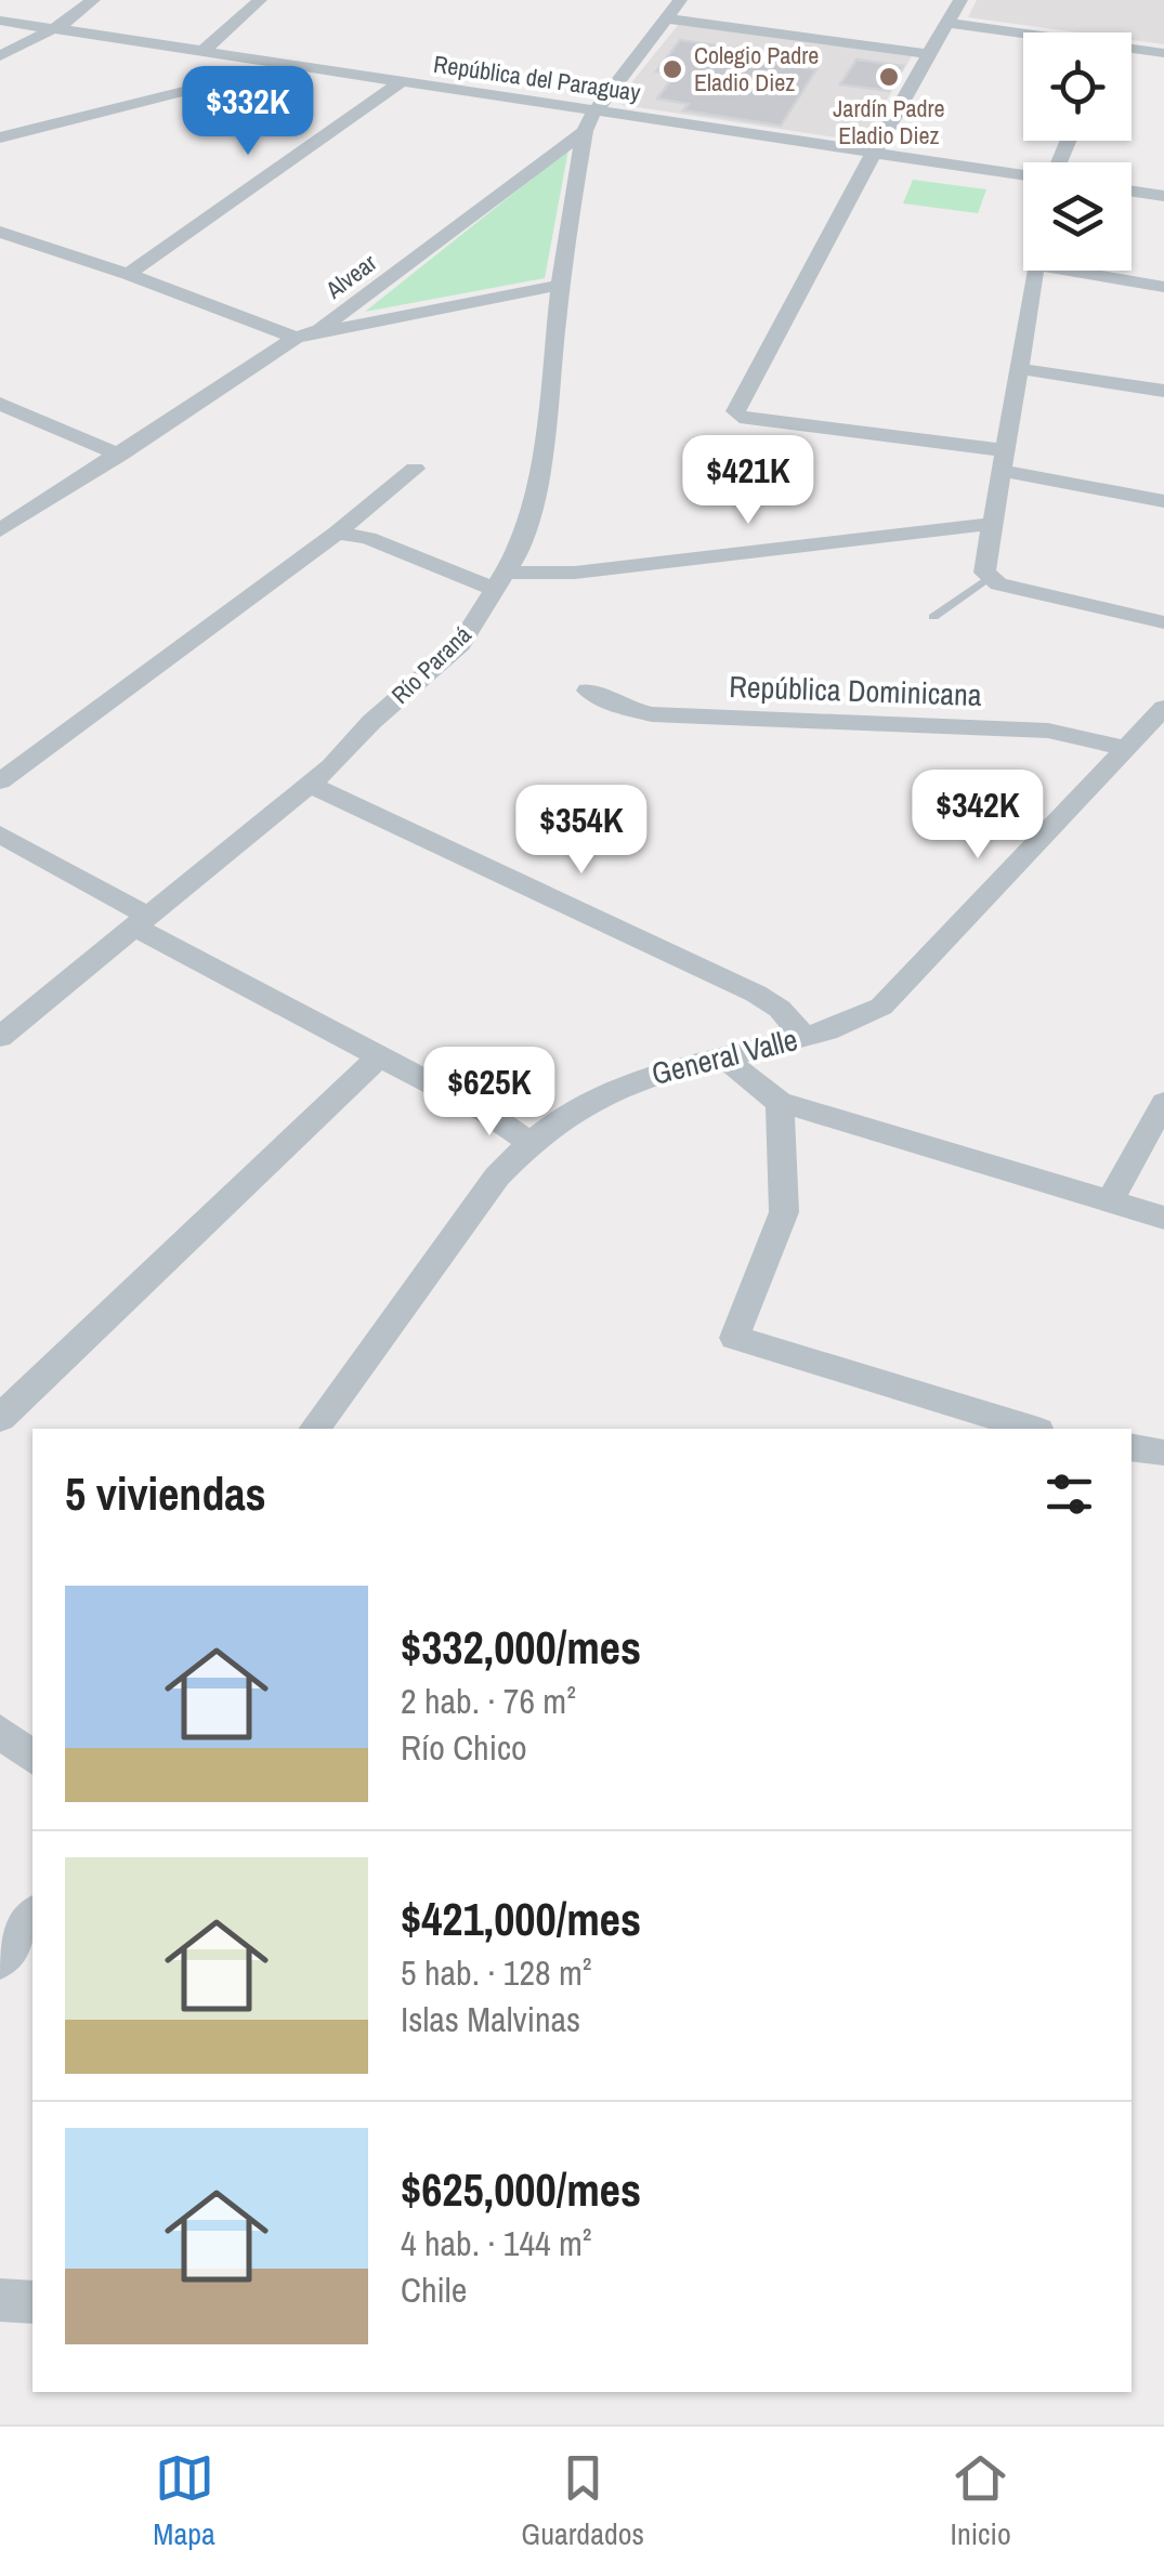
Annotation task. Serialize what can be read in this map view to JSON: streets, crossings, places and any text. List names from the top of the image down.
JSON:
{
  "streets": {
    "street": [
      "República del Paraguay",
      "Alvear",
      "Río Paraná",
      "República Dominicana",
      "General Valle"
    ]
  },
  "crossings": [
    ["República del Paraguay", "Alvear"],
    ["Alvear", "Río Paraná"],
    ["República Dominicana", "General Valle"]
  ],
  "places": ["Colegio Padre Eladio Diez", "Jardín Padre Eladio Diez"],
  "page": {
    "price": [
      "$332K",
      "$421K",
      "$342K",
      "$354K",
      "$625K"
    ],
    "heading": "5 viviendas",
    "list": [
      {
        "name": "$332,000/mes",
        "note": "2 hab. · 76 m² · Río Chico"
      },
      {
        "name": "$421,000/mes",
        "note": "5 hab. · 128 m² · Islas Malvinas"
      },
      {
        "name": "$625,000/mes",
        "note": "4 hab. · 144 m² · Chile"
      }
    ],
    "tabs": ["Mapa", "Guardados", "Inicio"]
  }
}
